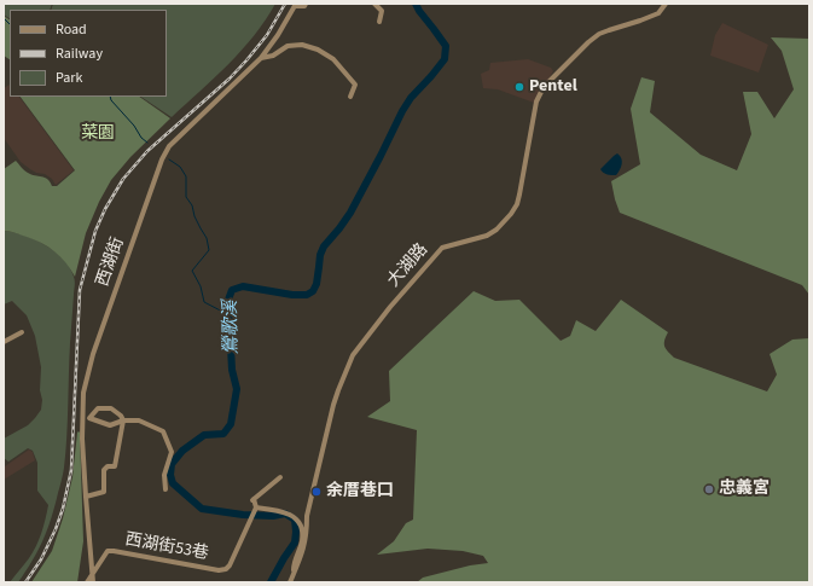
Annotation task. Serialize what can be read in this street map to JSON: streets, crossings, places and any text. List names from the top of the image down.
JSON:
{
  "streets": {
    "street": ["西湖街", "大湖路", "西湖街53巷"]
  },
  "crossings": [
    ["西湖街", "西湖街53巷"]
  ],
  "water": ["鶯歌溪"],
  "parks": ["菜園"],
  "places": ["Pentel", "忠義宮", "余厝巷口"],
  "legend": ["Road", "Railway", "Park"]
}
